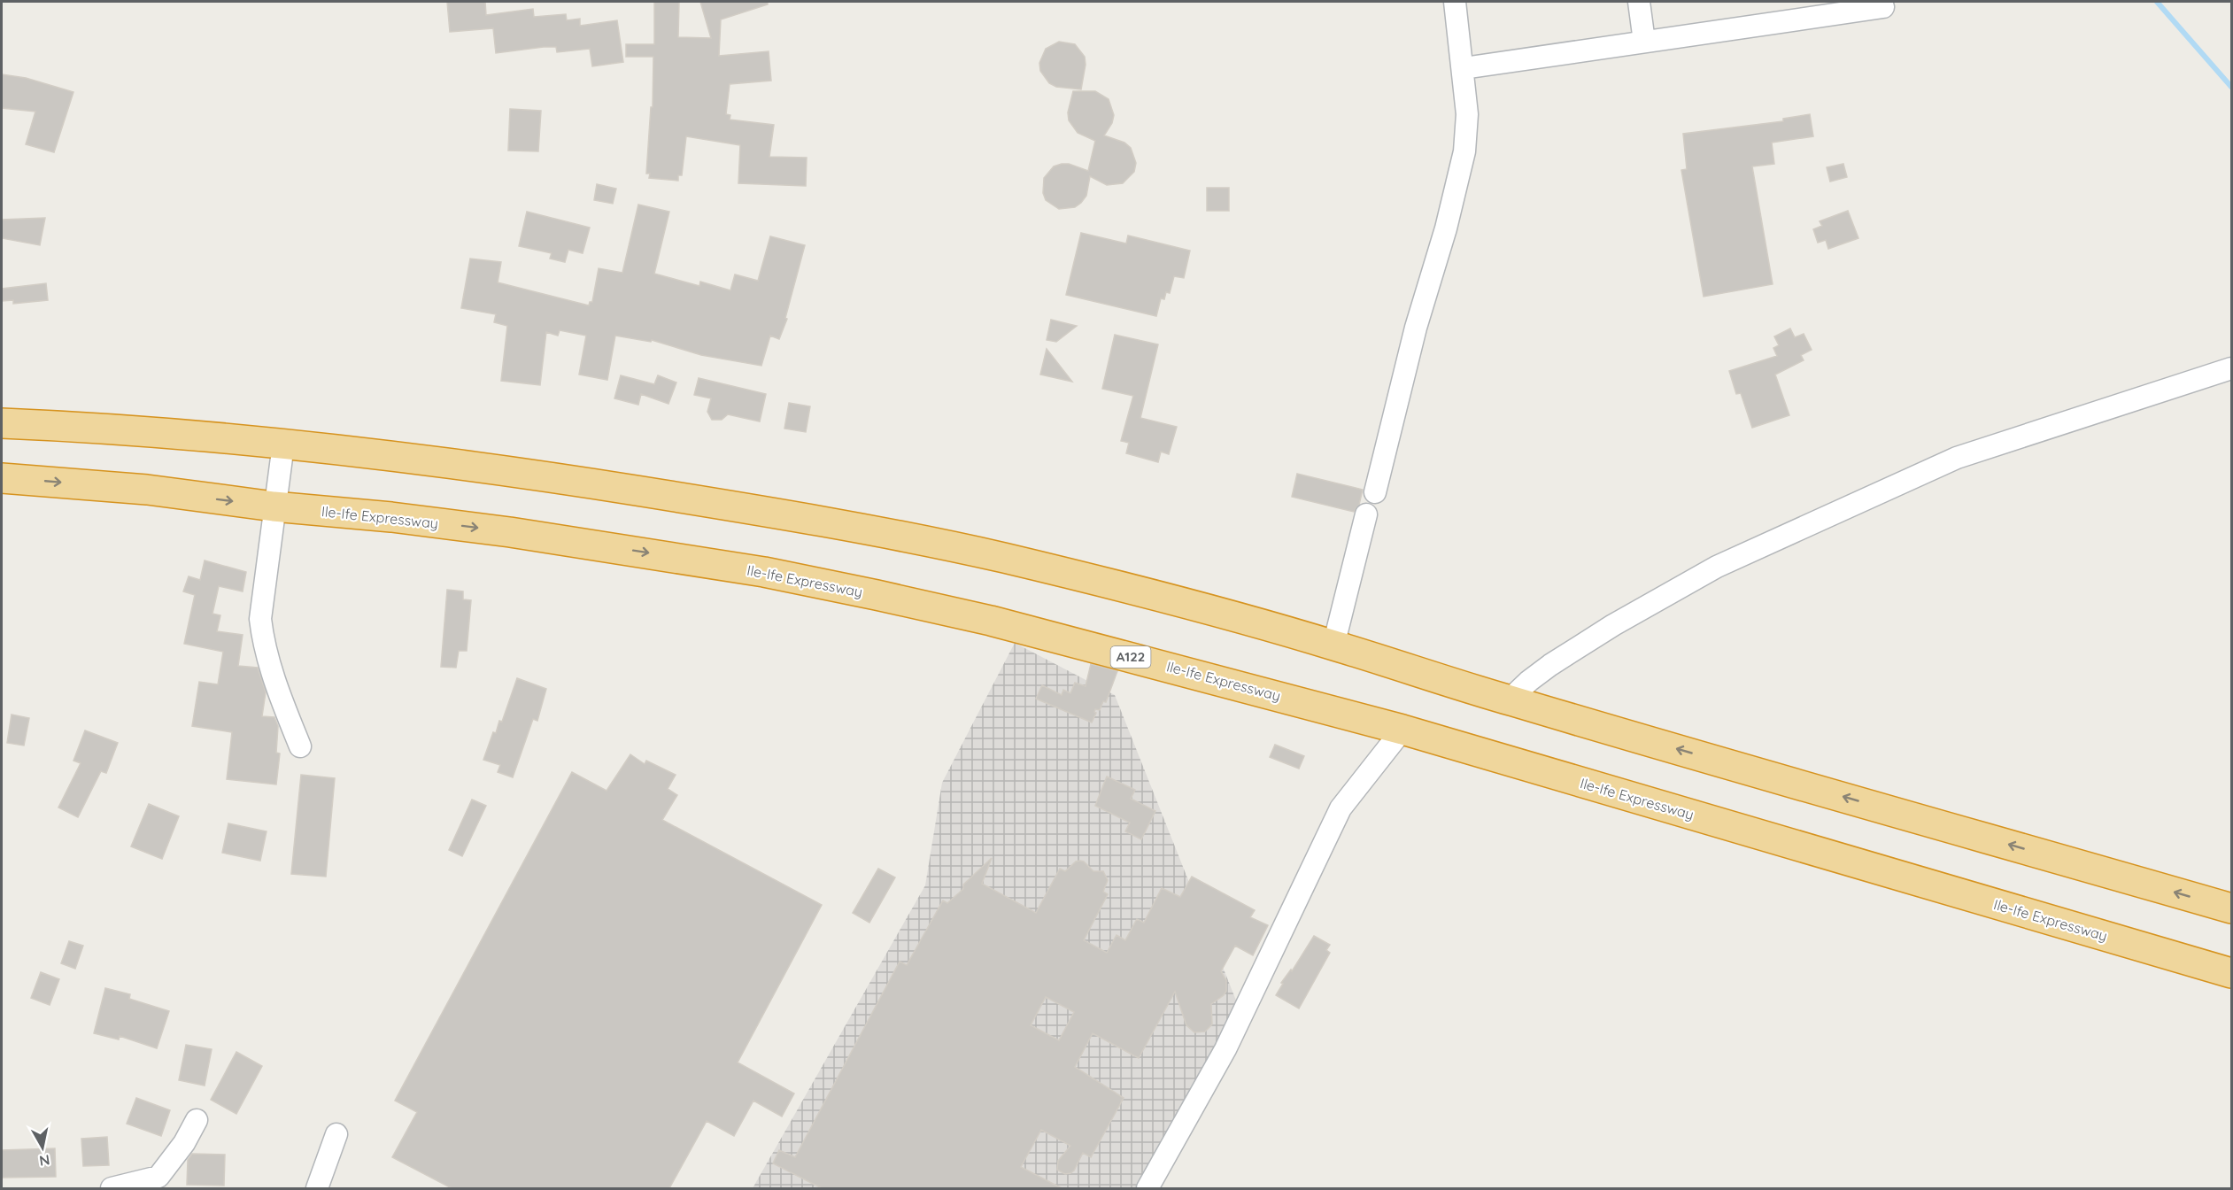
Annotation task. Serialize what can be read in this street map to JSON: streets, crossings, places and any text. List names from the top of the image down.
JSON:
{
  "streets": {
    "highway": ["Ile-Ife Expressway", "A122"]
  },
  "north": "bottom"
}
